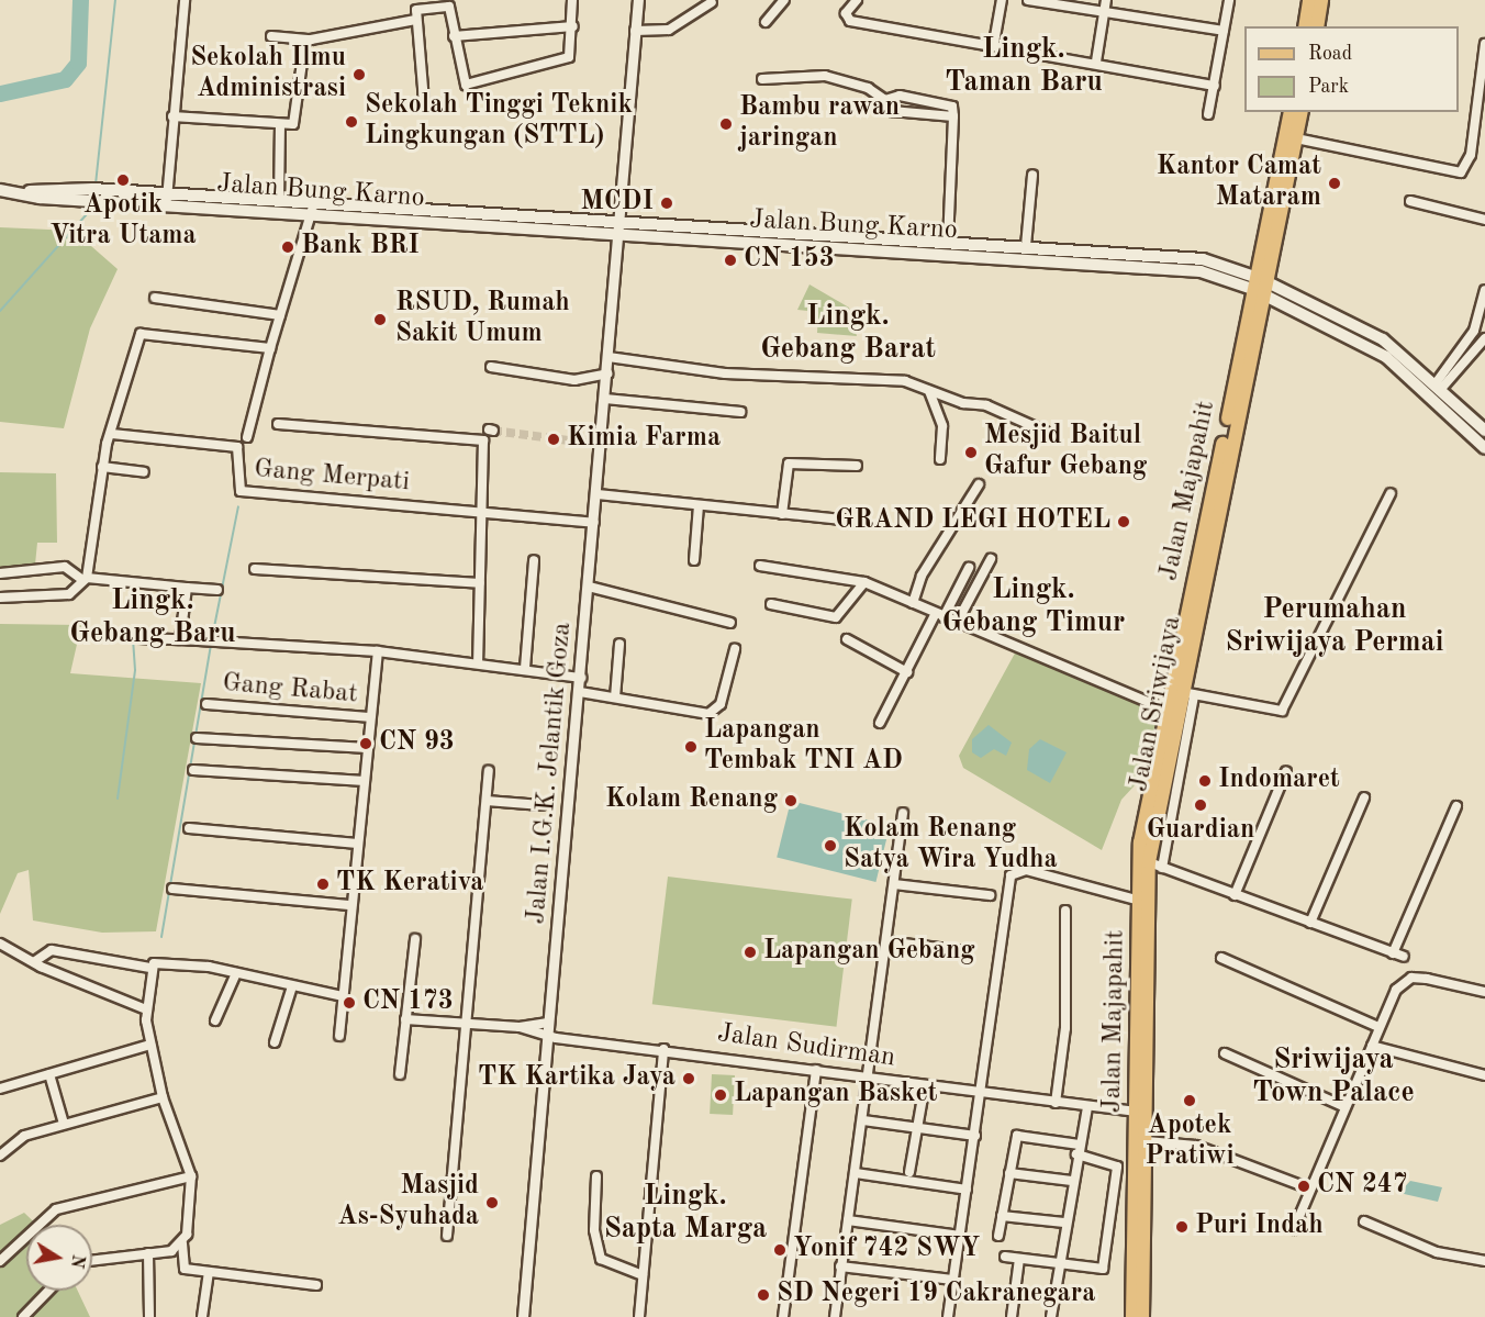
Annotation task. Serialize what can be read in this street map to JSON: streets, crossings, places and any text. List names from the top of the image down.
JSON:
{
  "streets": {
    "main road": ["Jalan Bung Karno", "Jalan Majapahit", "Jalan Sriwijaya"],
    "street": [
      "Gang Merpati",
      "Gang Rabat",
      "Jalan I.G.K. Jelantik Goza",
      "Jalan Sudirman"
    ]
  },
  "crossings": [
    ["Jalan Bung Karno", "Jalan Sriwijaya"],
    ["Jalan Bung Karno", "Jalan I.G.K. Jelantik Goza"],
    ["Gang Merpati", "Jalan I.G.K. Jelantik Goza"],
    ["Jalan Majapahit", "Jalan Sriwijaya"],
    ["Jalan Majapahit", "Jalan Sudirman"],
    ["Jalan I.G.K. Jelantik Goza", "Jalan Sudirman"]
  ],
  "districts": [
    "Lingk. Taman Baru",
    "Lingk. Gebang Barat",
    "Lingk. Gebang Timur",
    "Lingk. Gebang Baru",
    "Perumahan Sriwijaya Permai",
    "Sriwijaya Town Palace",
    "Lingk. Sapta Marga"
  ],
  "places": [
    "Sekolah Ilmu Administrasi",
    "Sekolah Tinggi Teknik Lingkungan (STTL)",
    "Bambu rawan jaringan",
    "Apotik Vitra Utama",
    "Kantor Camat Mataram",
    "MCDI",
    "Bank BRI",
    "CN 153",
    "RSUD, Rumah Sakit Umum",
    "Kimia Farma",
    "Mesjid Baitul Gafur Gebang",
    "GRAND LEGI HOTEL",
    "CN 93",
    "Lapangan Tembak TNI AD",
    "Indomaret",
    "Kolam Renang",
    "Guardian",
    "Kolam Renang Satya Wira Yudha",
    "TK Kerativa",
    "Lapangan Gebang",
    "CN 173",
    "TK Kartika Jaya",
    "Lapangan Basket",
    "Apotek Pratiwi",
    "CN 247",
    "Masjid As-Syuhada",
    "Puri Indah",
    "Yonif 742 SWY",
    "SD Negeri 19 Cakranegara"
  ],
  "legend": ["Road", "Park"],
  "north": "right"
}
